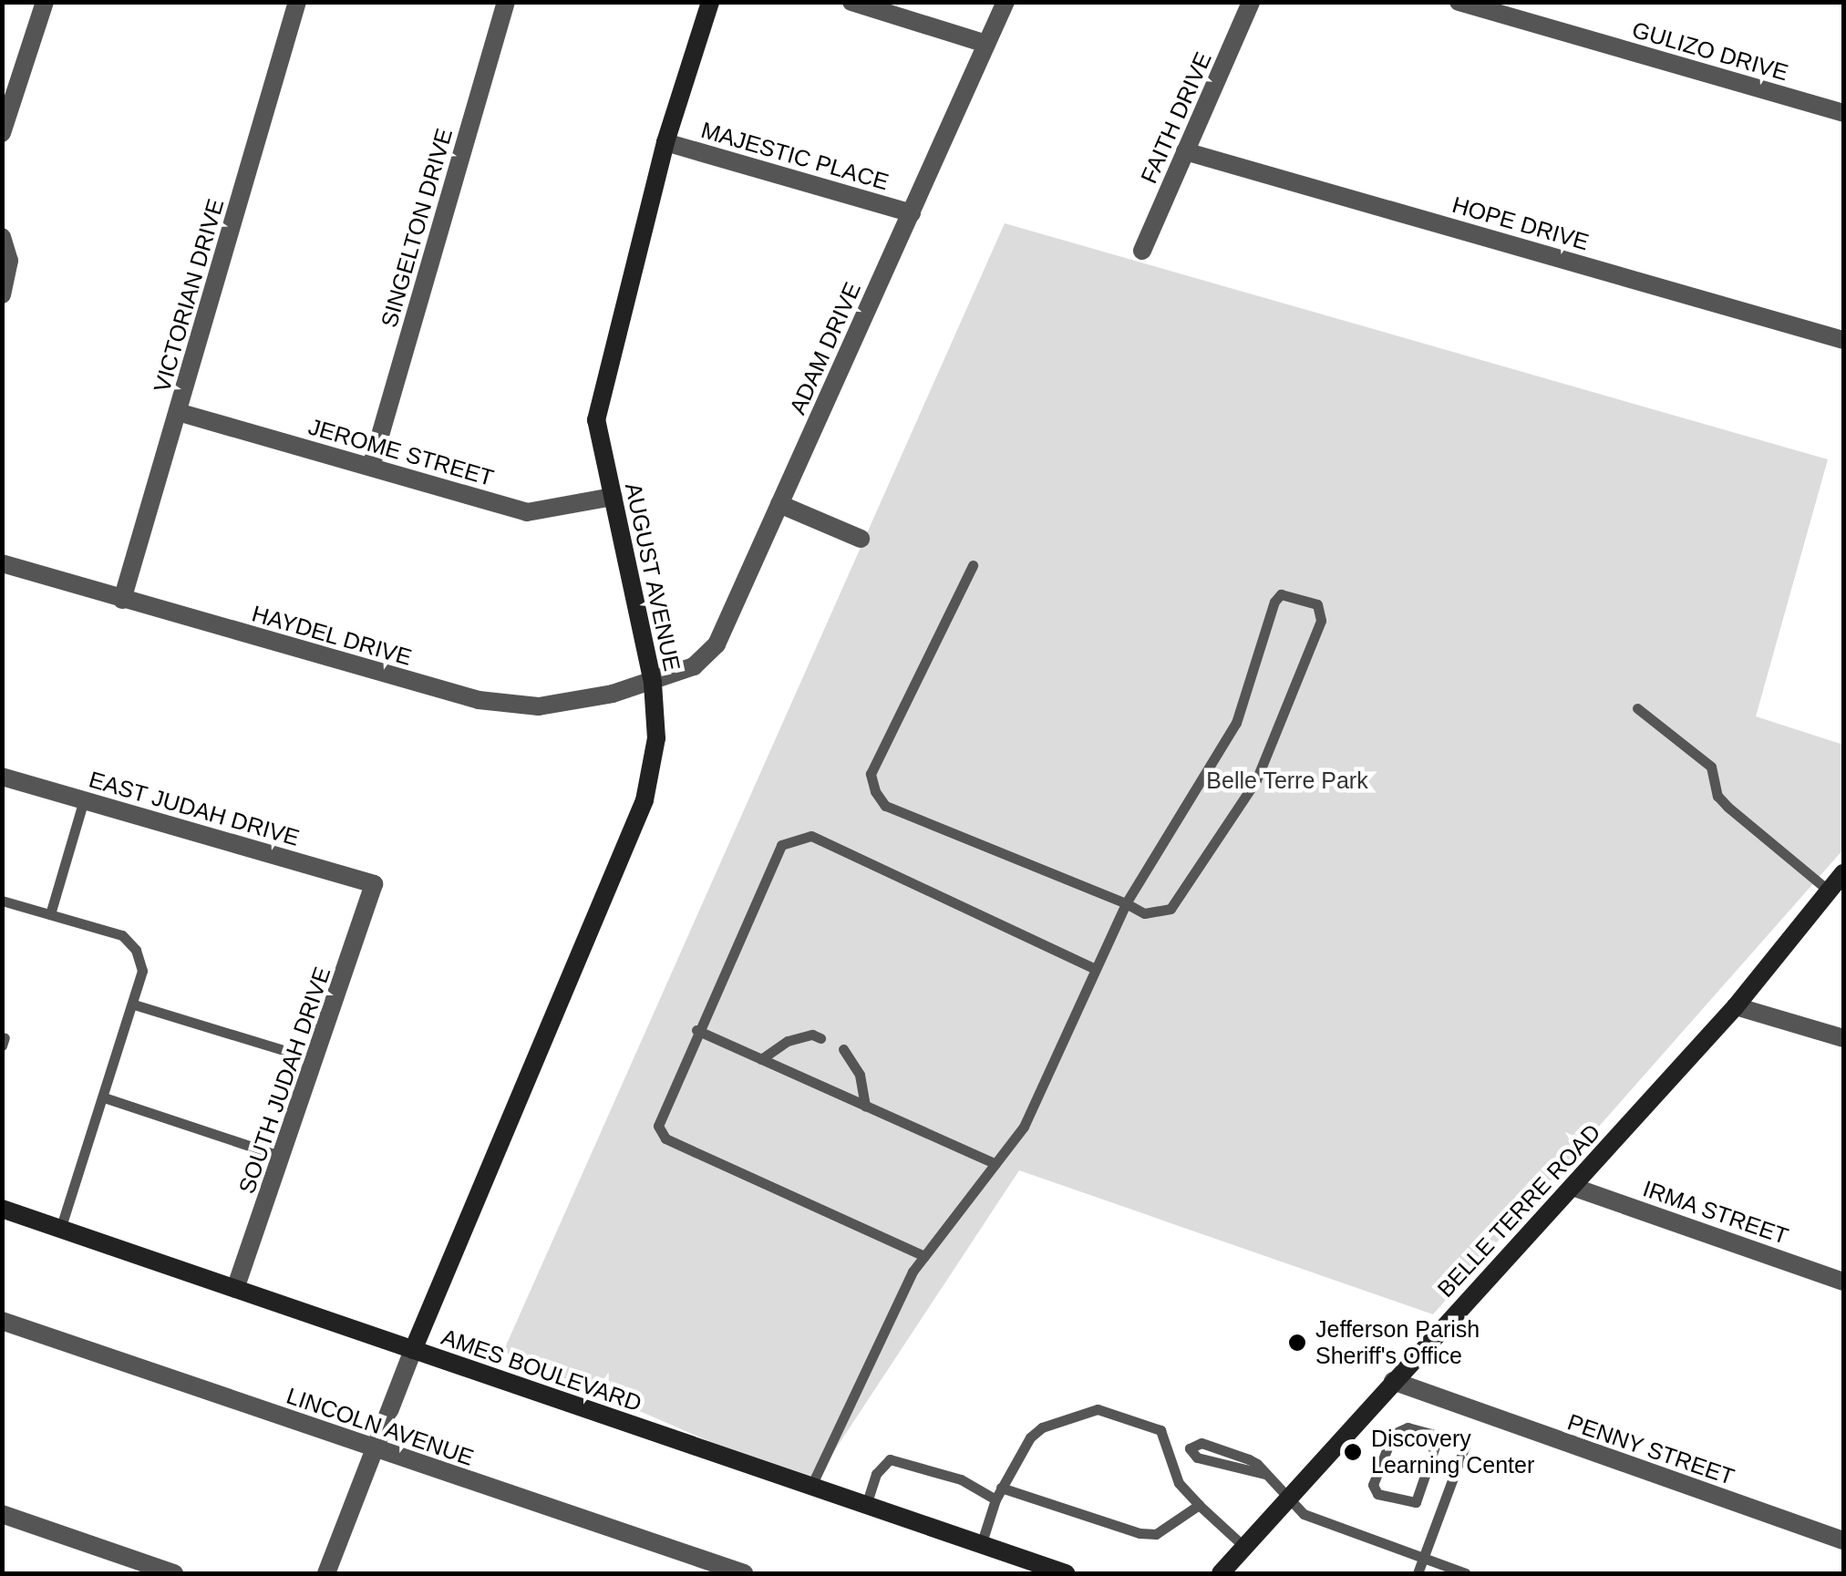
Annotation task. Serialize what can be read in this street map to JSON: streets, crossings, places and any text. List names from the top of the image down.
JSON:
{
  "streets": {
    "street": [
      "GULIZO DRIVE",
      "FAITH DRIVE",
      "MAJESTIC PLACE",
      "HOPE DRIVE",
      "SINGELTON DRIVE",
      "VICTORIAN DRIVE",
      "ADAM DRIVE",
      "JEROME STREET",
      "AUGUST AVENUE",
      "HAYDEL DRIVE",
      "EAST JUDAH DRIVE",
      "SOUTH JUDAH DRIVE",
      "BELLE TERRE ROAD",
      "IRMA STREET",
      "AMES BOULEVARD",
      "LINCOLN AVENUE",
      "PENNY STREET"
    ]
  },
  "crossings": [
    ["FAITH DRIVE", "HOPE DRIVE"],
    ["MAJESTIC PLACE", "ADAM DRIVE"],
    ["MAJESTIC PLACE", "AUGUST AVENUE"],
    ["SINGELTON DRIVE", "JEROME STREET"],
    ["VICTORIAN DRIVE", "JEROME STREET"],
    ["VICTORIAN DRIVE", "HAYDEL DRIVE"],
    ["ADAM DRIVE", "AUGUST AVENUE"],
    ["ADAM DRIVE", "HAYDEL DRIVE"],
    ["JEROME STREET", "AUGUST AVENUE"],
    ["AUGUST AVENUE", "HAYDEL DRIVE"],
    ["AUGUST AVENUE", "AMES BOULEVARD"],
    ["EAST JUDAH DRIVE", "SOUTH JUDAH DRIVE"],
    ["SOUTH JUDAH DRIVE", "AMES BOULEVARD"],
    ["BELLE TERRE ROAD", "IRMA STREET"],
    ["BELLE TERRE ROAD", "PENNY STREET"]
  ],
  "parks": ["Belle Terre Park"],
  "places": ["Jefferson Parish Sheriff's Office", "Discovery Learning Center"]
}
